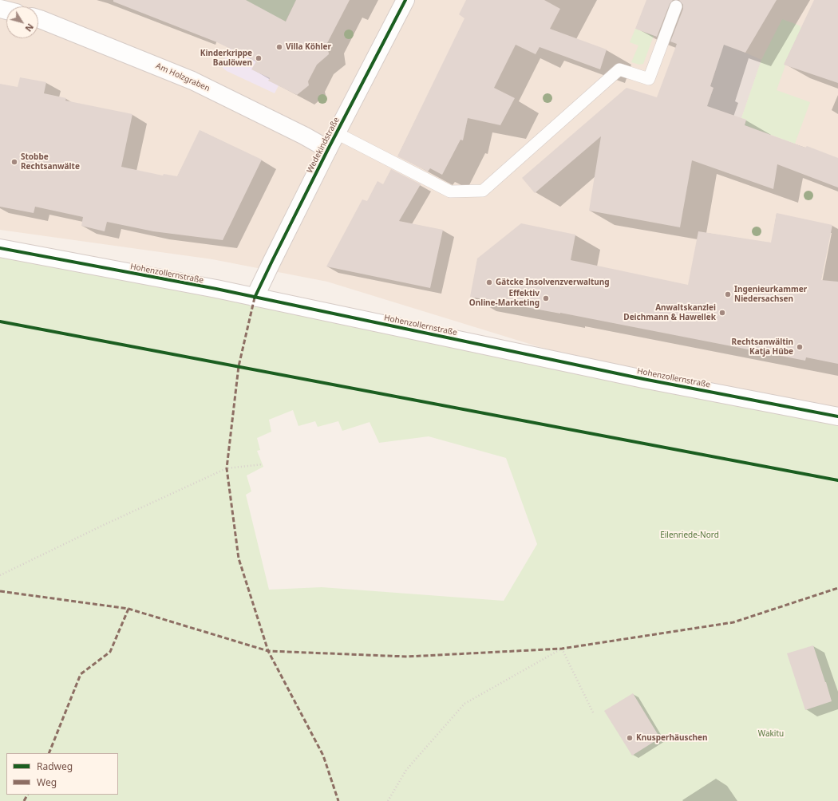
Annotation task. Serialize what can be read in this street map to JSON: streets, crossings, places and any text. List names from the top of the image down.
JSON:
{
  "streets": {
    "street": ["Am Holzgraben", "Wedekindstraße", "Hohenzollernstraße"]
  },
  "crossings": [
    ["Am Holzgraben", "Wedekindstraße"],
    ["Wedekindstraße", "Hohenzollernstraße"]
  ],
  "parks": ["Eilenriede-Nord", "Wakitu"],
  "places": [
    "Villa Köhler",
    "Kinderkrippe Baulöwen",
    "Stobbe Rechtsanwälte",
    "Gätcke Insolvenzverwaltung",
    "Ingenieurkammer Niedersachsen",
    "Effektiv Online-Marketing",
    "Anwaltskanzlei Deichmann & Hawellek",
    "Rechtsanwältin Katja Hübe",
    "Knusperhäuschen"
  ],
  "legend": ["Radweg", "Weg"],
  "north": "bottom right"
}
